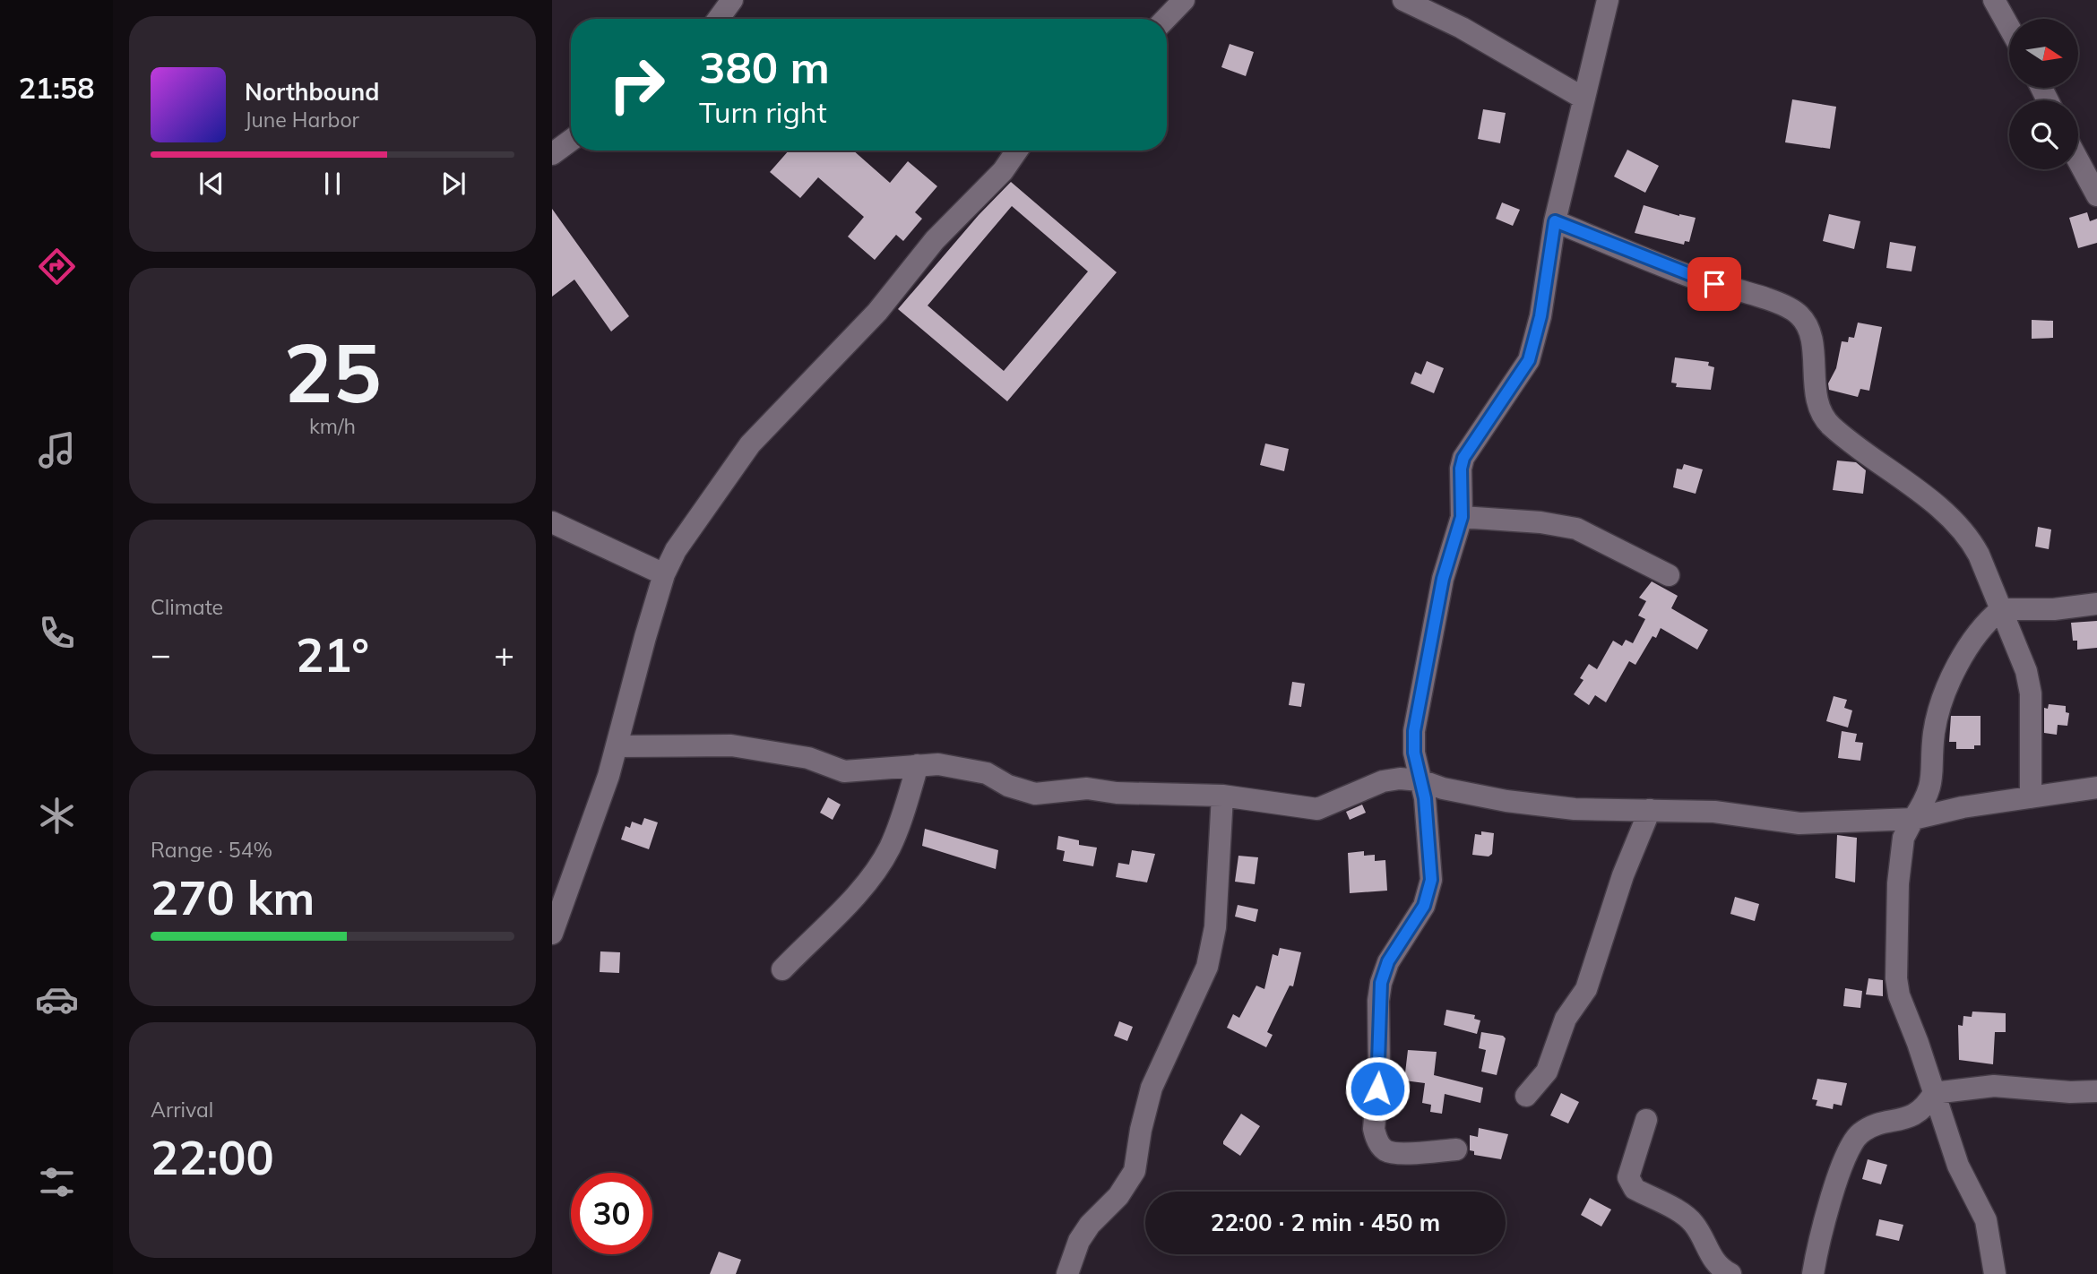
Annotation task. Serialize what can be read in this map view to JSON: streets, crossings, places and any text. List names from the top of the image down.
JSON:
{
  "north": "right",
  "page": {
    "tabs": "21:58",
    "turn": ["380 m", "Turn right"],
    "song": ["Northbound", "June Harbor"],
    "tile": [
      ["25", "km/h"],
      "Climate",
      ["Range · 54%", "270 km"],
      ["Arrival", "22:00"]
    ],
    "heat": ["−", "21°", "+"],
    "limit": "30",
    "trip": "22:00 · 2 min · 450 m"
  }
}
